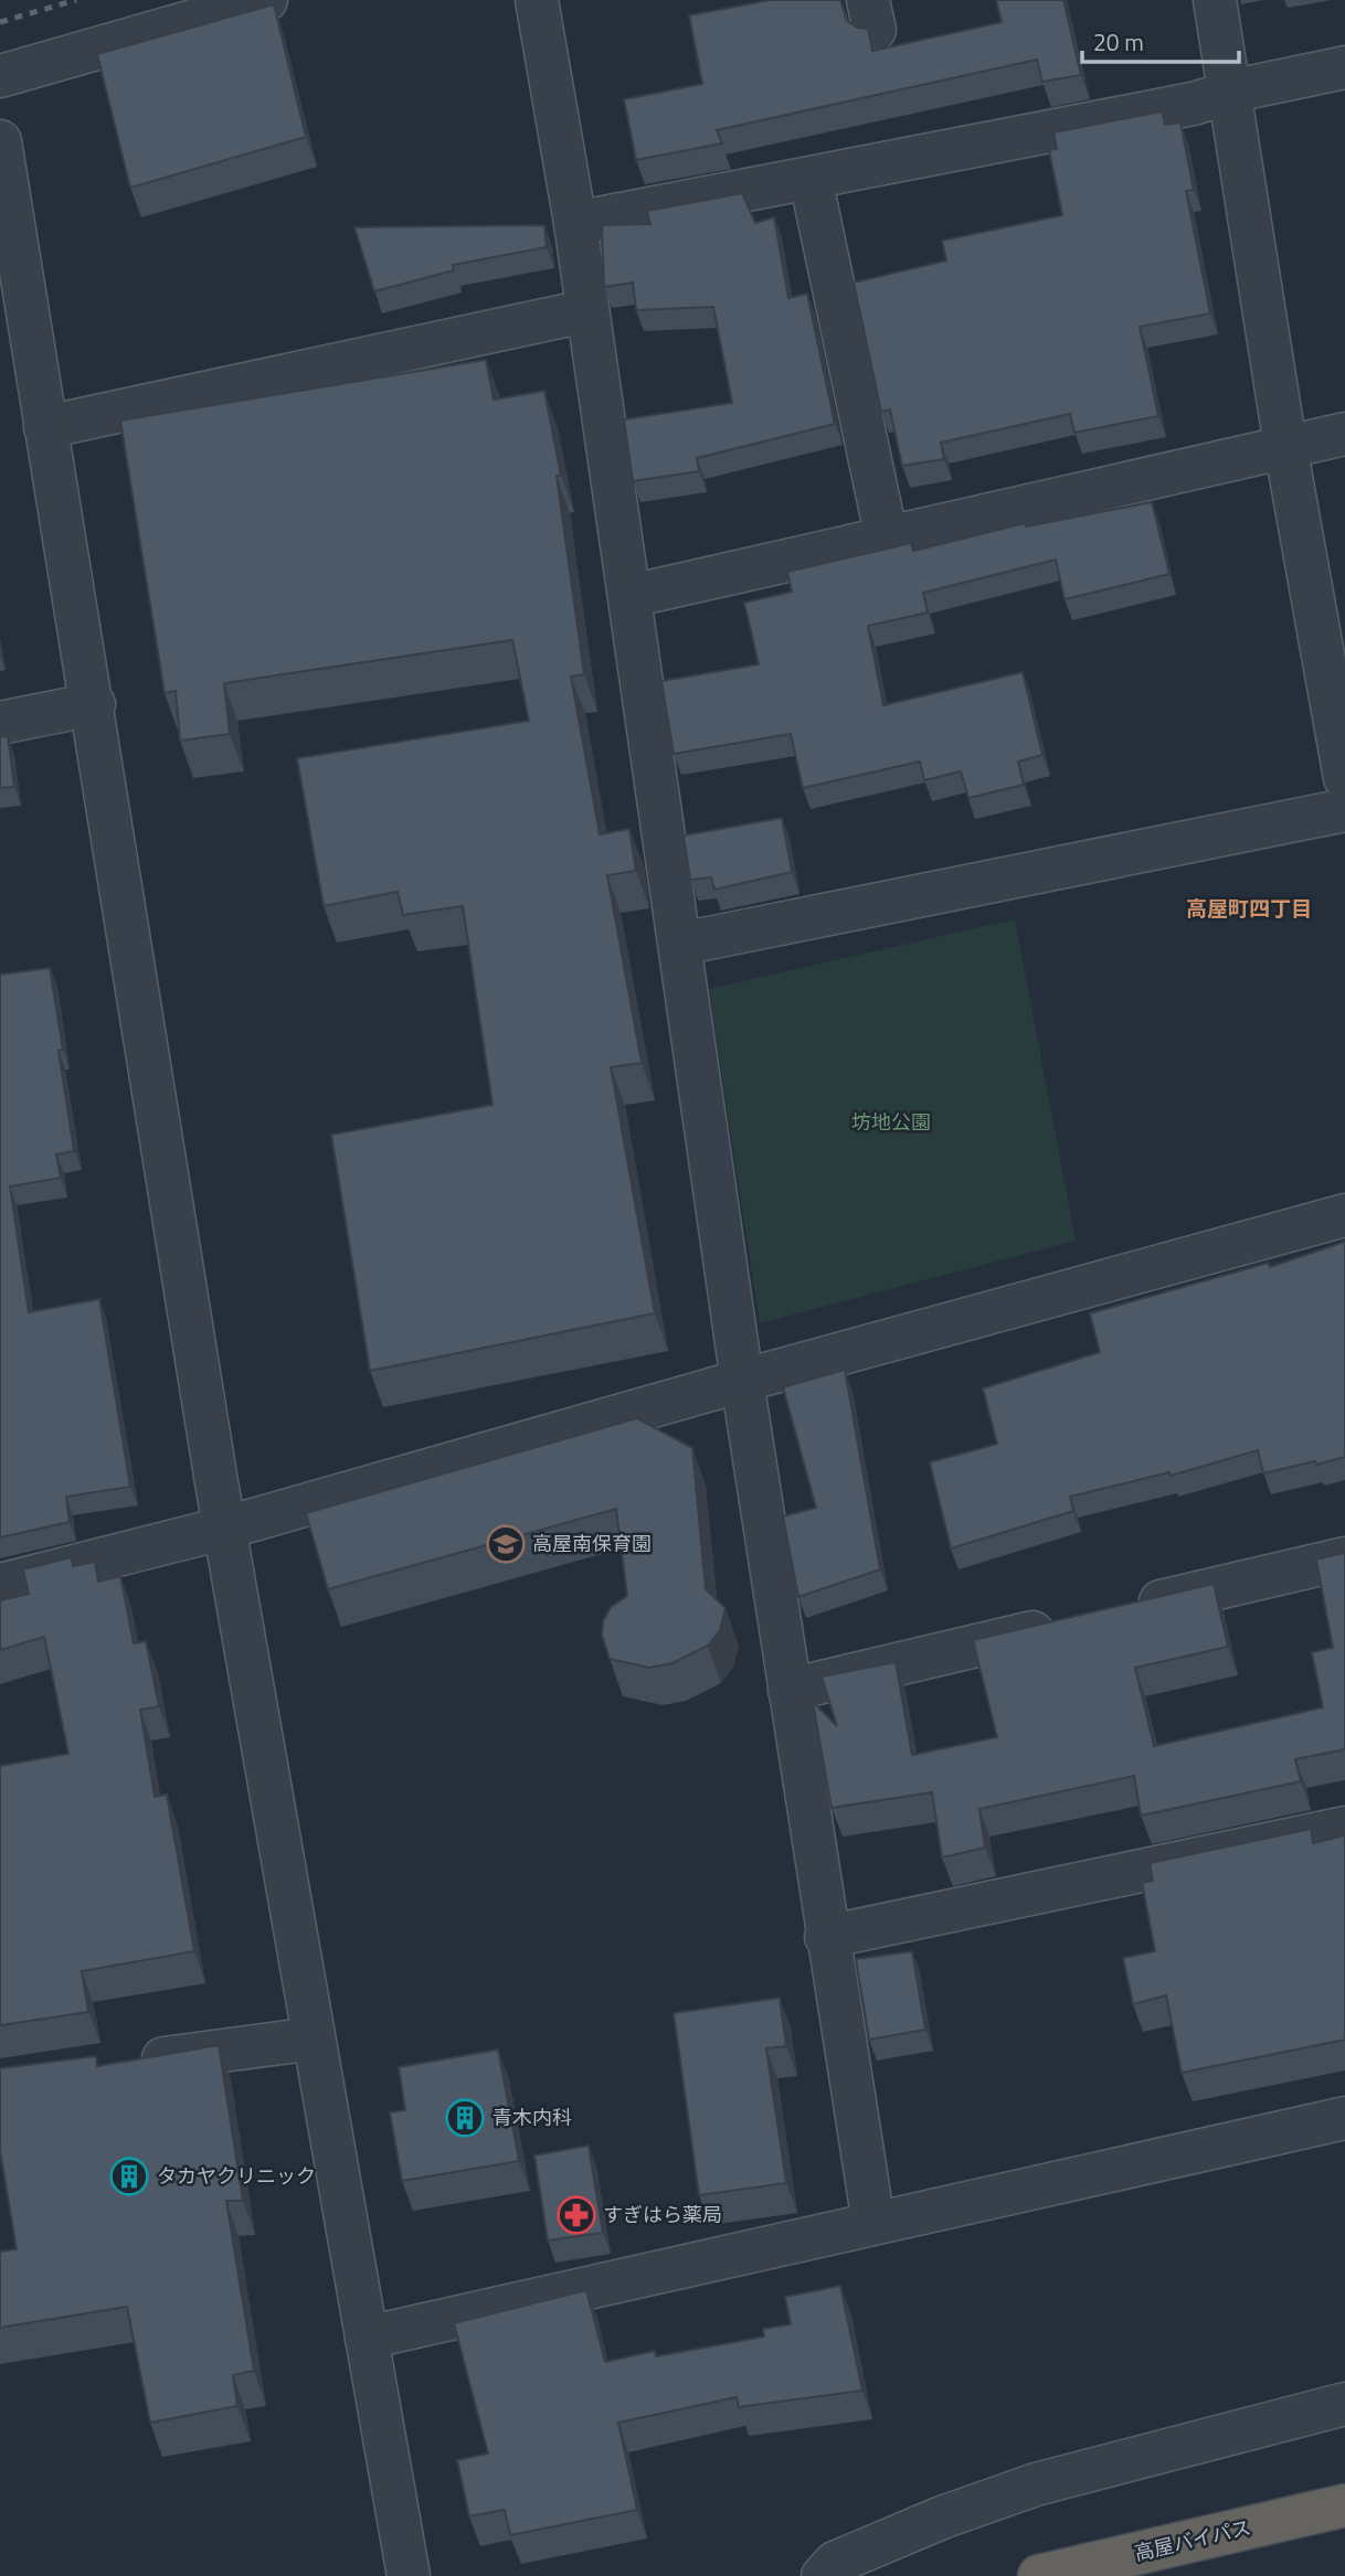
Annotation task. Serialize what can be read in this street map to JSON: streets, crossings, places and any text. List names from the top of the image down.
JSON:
{
  "streets": {
    "highway": ["高屋バイパス"]
  },
  "districts": ["高屋町四丁目"],
  "parks": ["坊地公園"],
  "places": {
    "school or university": ["高屋南保育園"],
    "building": ["青木内科", "タカヤクリニック"],
    "pharmacy": ["すぎはら薬局"]
  },
  "scale_bar": "20 m"
}
